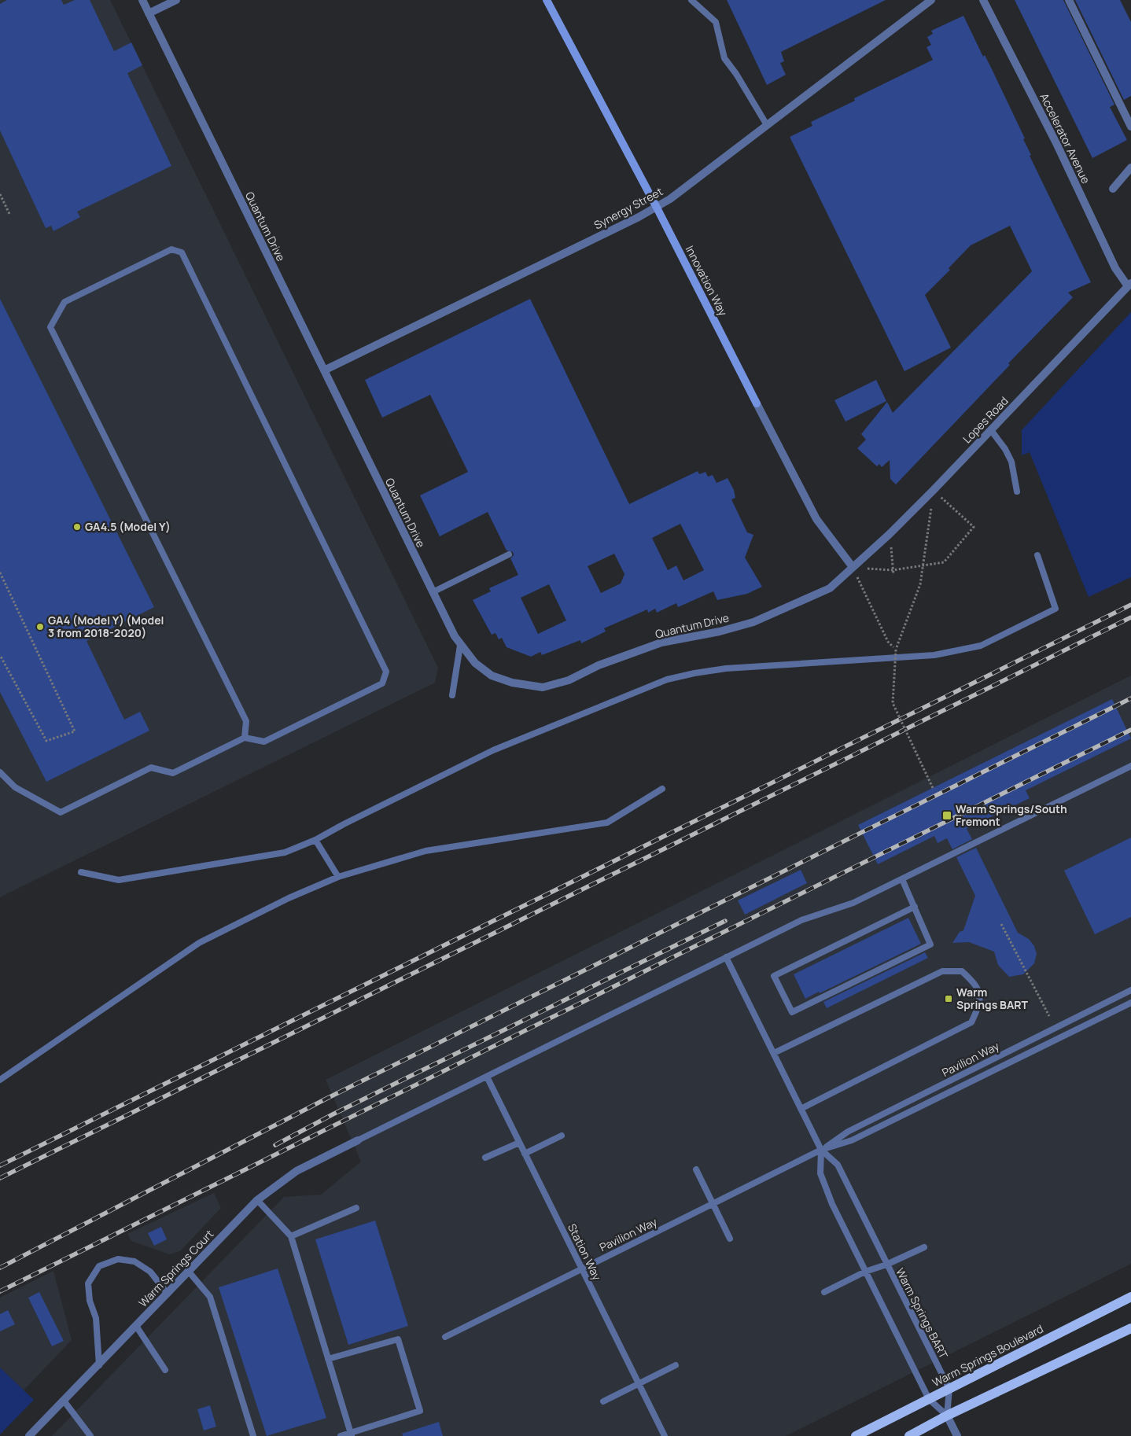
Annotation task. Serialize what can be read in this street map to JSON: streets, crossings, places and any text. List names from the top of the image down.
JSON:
{
  "streets": {
    "main road": ["Warm Springs Boulevard"],
    "street": [
      "Accelerator Avenue",
      "Synergy Street",
      "Quantum Drive",
      "Innovation Way",
      "Lopes Road",
      "Warm Springs Court"
    ],
    "lane": ["Pavilion Way", "Station Way", "Warm Springs BART"]
  },
  "crossings": [
    ["Accelerator Avenue", "Lopes Road"],
    ["Synergy Street", "Quantum Drive"],
    ["Synergy Street", "Innovation Way"],
    ["Quantum Drive", "Innovation Way"],
    ["Quantum Drive", "Lopes Road"],
    ["Innovation Way", "Lopes Road"],
    ["Pavilion Way", "Station Way"],
    ["Pavilion Way", "Warm Springs BART"],
    ["Warm Springs BART", "Warm Springs Boulevard"]
  ],
  "places": {
    "other": ["GA4.5 (Model Y)", "GA4 (Model Y) (Model 3 from 2018-2020)"],
    "transit": ["Warm Springs/South Fremont", "Warm Springs BART"]
  }
}
